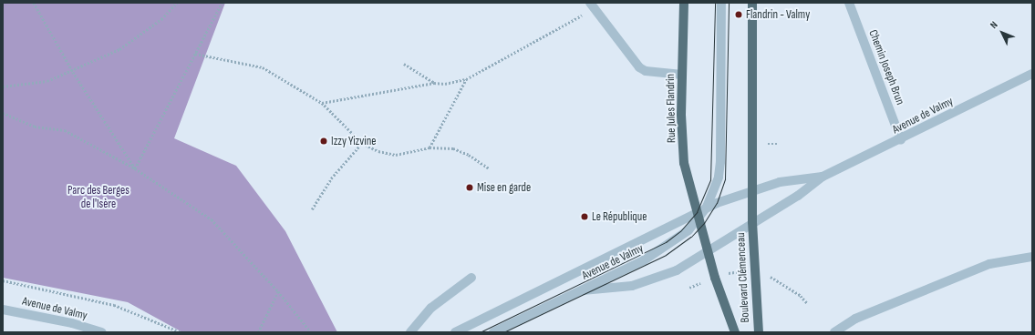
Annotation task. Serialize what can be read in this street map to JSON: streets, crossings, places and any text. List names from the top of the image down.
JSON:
{
  "streets": {
    "main road": ["Rue Jules Flandrin", "Boulevard Clémenceau"],
    "street": ["Chemin Joseph Brun", "Avenue de Valmy"]
  },
  "crossings": [
    ["Chemin Joseph Brun", "Avenue de Valmy"],
    ["Rue Jules Flandrin", "Avenue de Valmy"],
    ["Rue Jules Flandrin", "Boulevard Clémenceau"],
    ["Avenue de Valmy", "Boulevard Clémenceau"]
  ],
  "parks": ["Parc des Berges de l'Isère"],
  "places": [
    "Flandrin - Valmy",
    "Izzy Yizvine",
    "Mise en garde",
    "Le République"
  ],
  "north": "top left"
}
